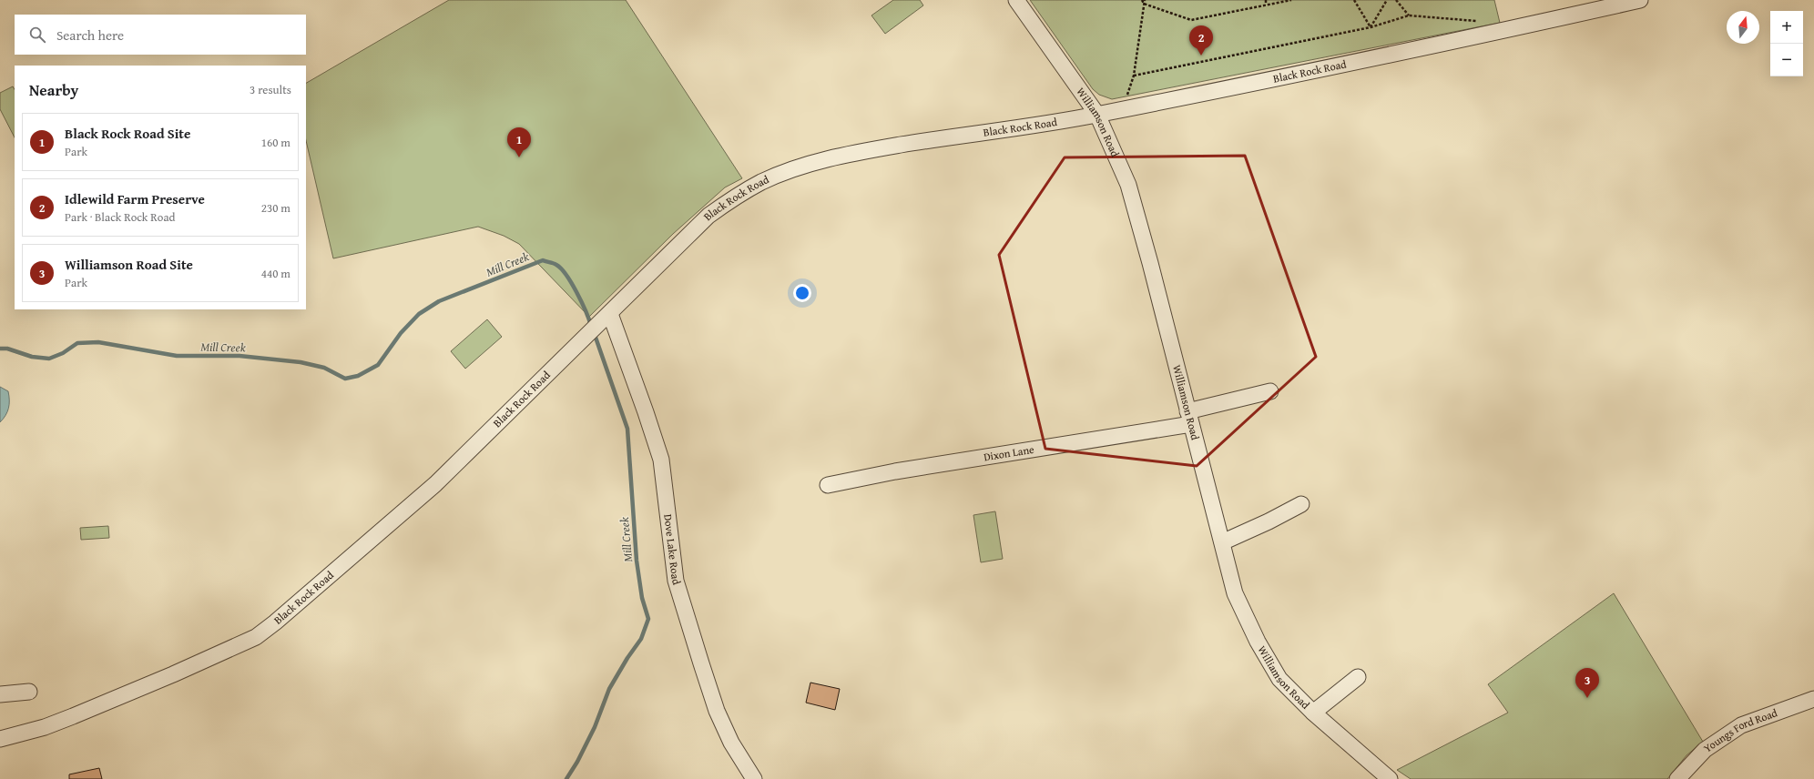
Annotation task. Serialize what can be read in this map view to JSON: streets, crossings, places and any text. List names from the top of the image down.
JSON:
{
  "streets": {
    "street": [
      "Black Rock Road",
      "Williamson Road",
      "Dixon Lane",
      "Dove Lake Road",
      "Youngs Ford Road"
    ]
  },
  "crossings": [
    ["Black Rock Road", "Williamson Road"],
    ["Black Rock Road", "Dove Lake Road"],
    ["Williamson Road", "Dixon Lane"]
  ],
  "water": ["Mill Creek"],
  "north": "top",
  "page": {
    "map_buttons": ["+", "−"],
    "search": "Search here",
    "pins": ["2", "1", "3"],
    "heading": ["Nearby", "3 results"],
    "list": [
      {
        "mark": "1",
        "name": "Black Rock Road Site",
        "note": "Park",
        "value": "160 m"
      },
      {
        "mark": "2",
        "name": "Idlewild Farm Preserve",
        "note": "Park · Black Rock Road",
        "value": "230 m"
      },
      {
        "mark": "3",
        "name": "Williamson Road Site",
        "note": "Park",
        "value": "440 m"
      }
    ]
  }
}
